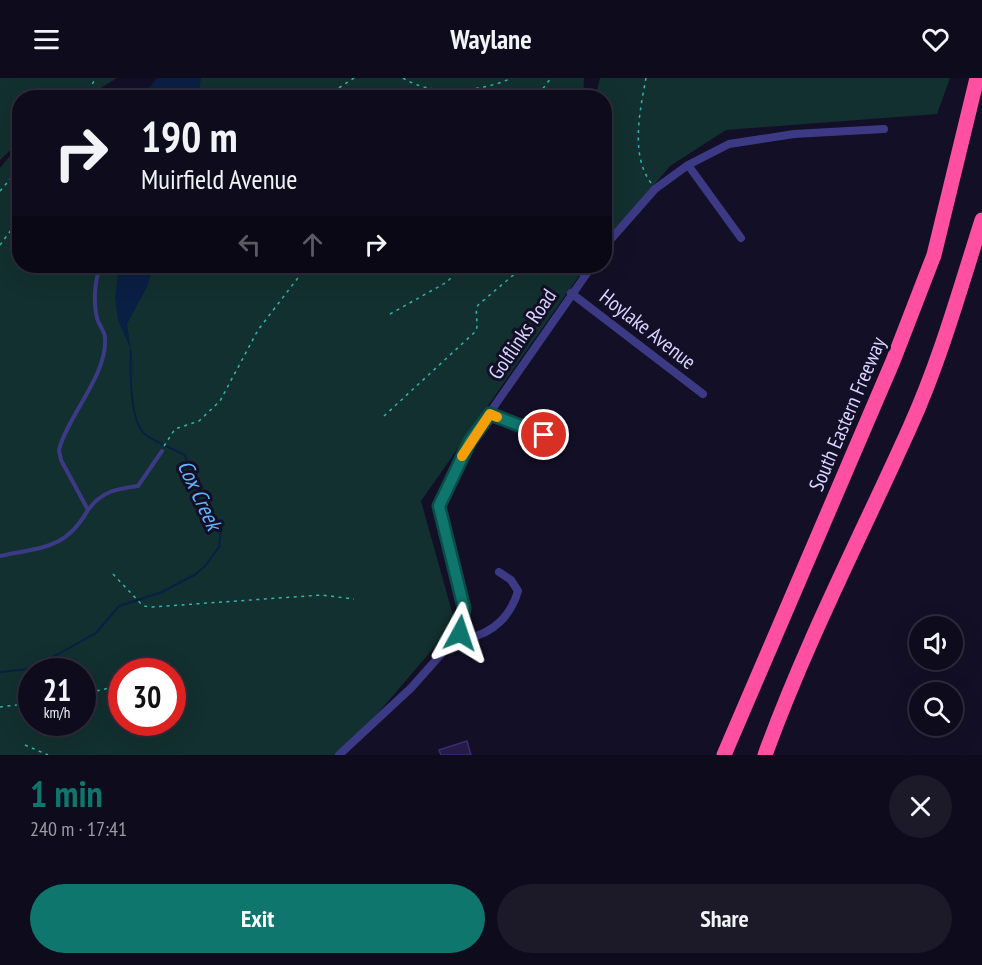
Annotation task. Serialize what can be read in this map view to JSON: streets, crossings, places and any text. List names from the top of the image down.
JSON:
{
  "streets": {
    "highway": ["South Eastern Freeway"],
    "street": ["Hoylake Avenue", "Golflinks Road"]
  },
  "crossings": [
    ["Hoylake Avenue", "Golflinks Road"]
  ],
  "water": ["Cox Creek"],
  "page": {
    "header": "Waylane",
    "turn": ["190 m", "Muirfield Avenue"],
    "speed": "21 km/h",
    "limit": "30",
    "heading": ["1 min", "240 m · 17:41"],
    "buttons": ["Exit", "Share"]
  }
}
